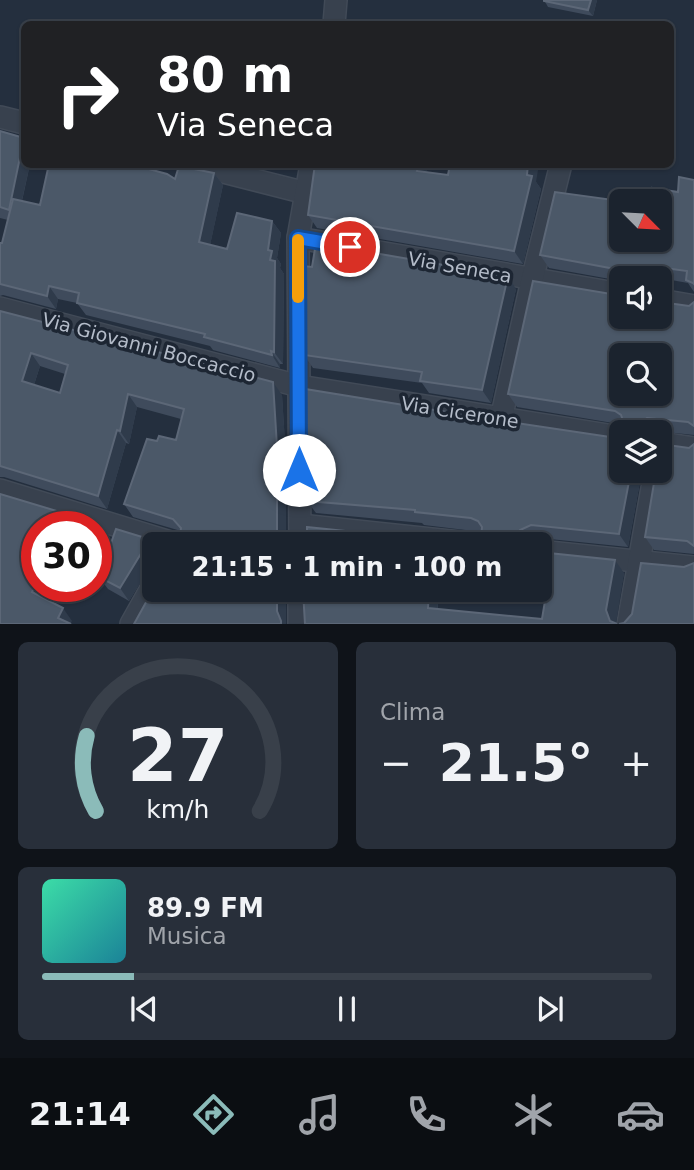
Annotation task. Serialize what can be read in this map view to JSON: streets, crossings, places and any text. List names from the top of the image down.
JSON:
{
  "streets": {
    "street": ["Via Seneca", "Via Giovanni Boccaccio", "Via Cicerone"]
  },
  "crossings": [
    ["Via Giovanni Boccaccio", "Via Cicerone"]
  ],
  "north": "bottom right",
  "page": {
    "turn": ["80 m", "Via Seneca"],
    "limit": "30",
    "trip": "21:15 · 1 min · 100 m",
    "tile": "Clima",
    "heat": ["−", "21.5°", "+"],
    "song": ["89.9 FM", "Musica"],
    "tabs": "21:14",
    "gauge": ["27", "km/h"]
  }
}
